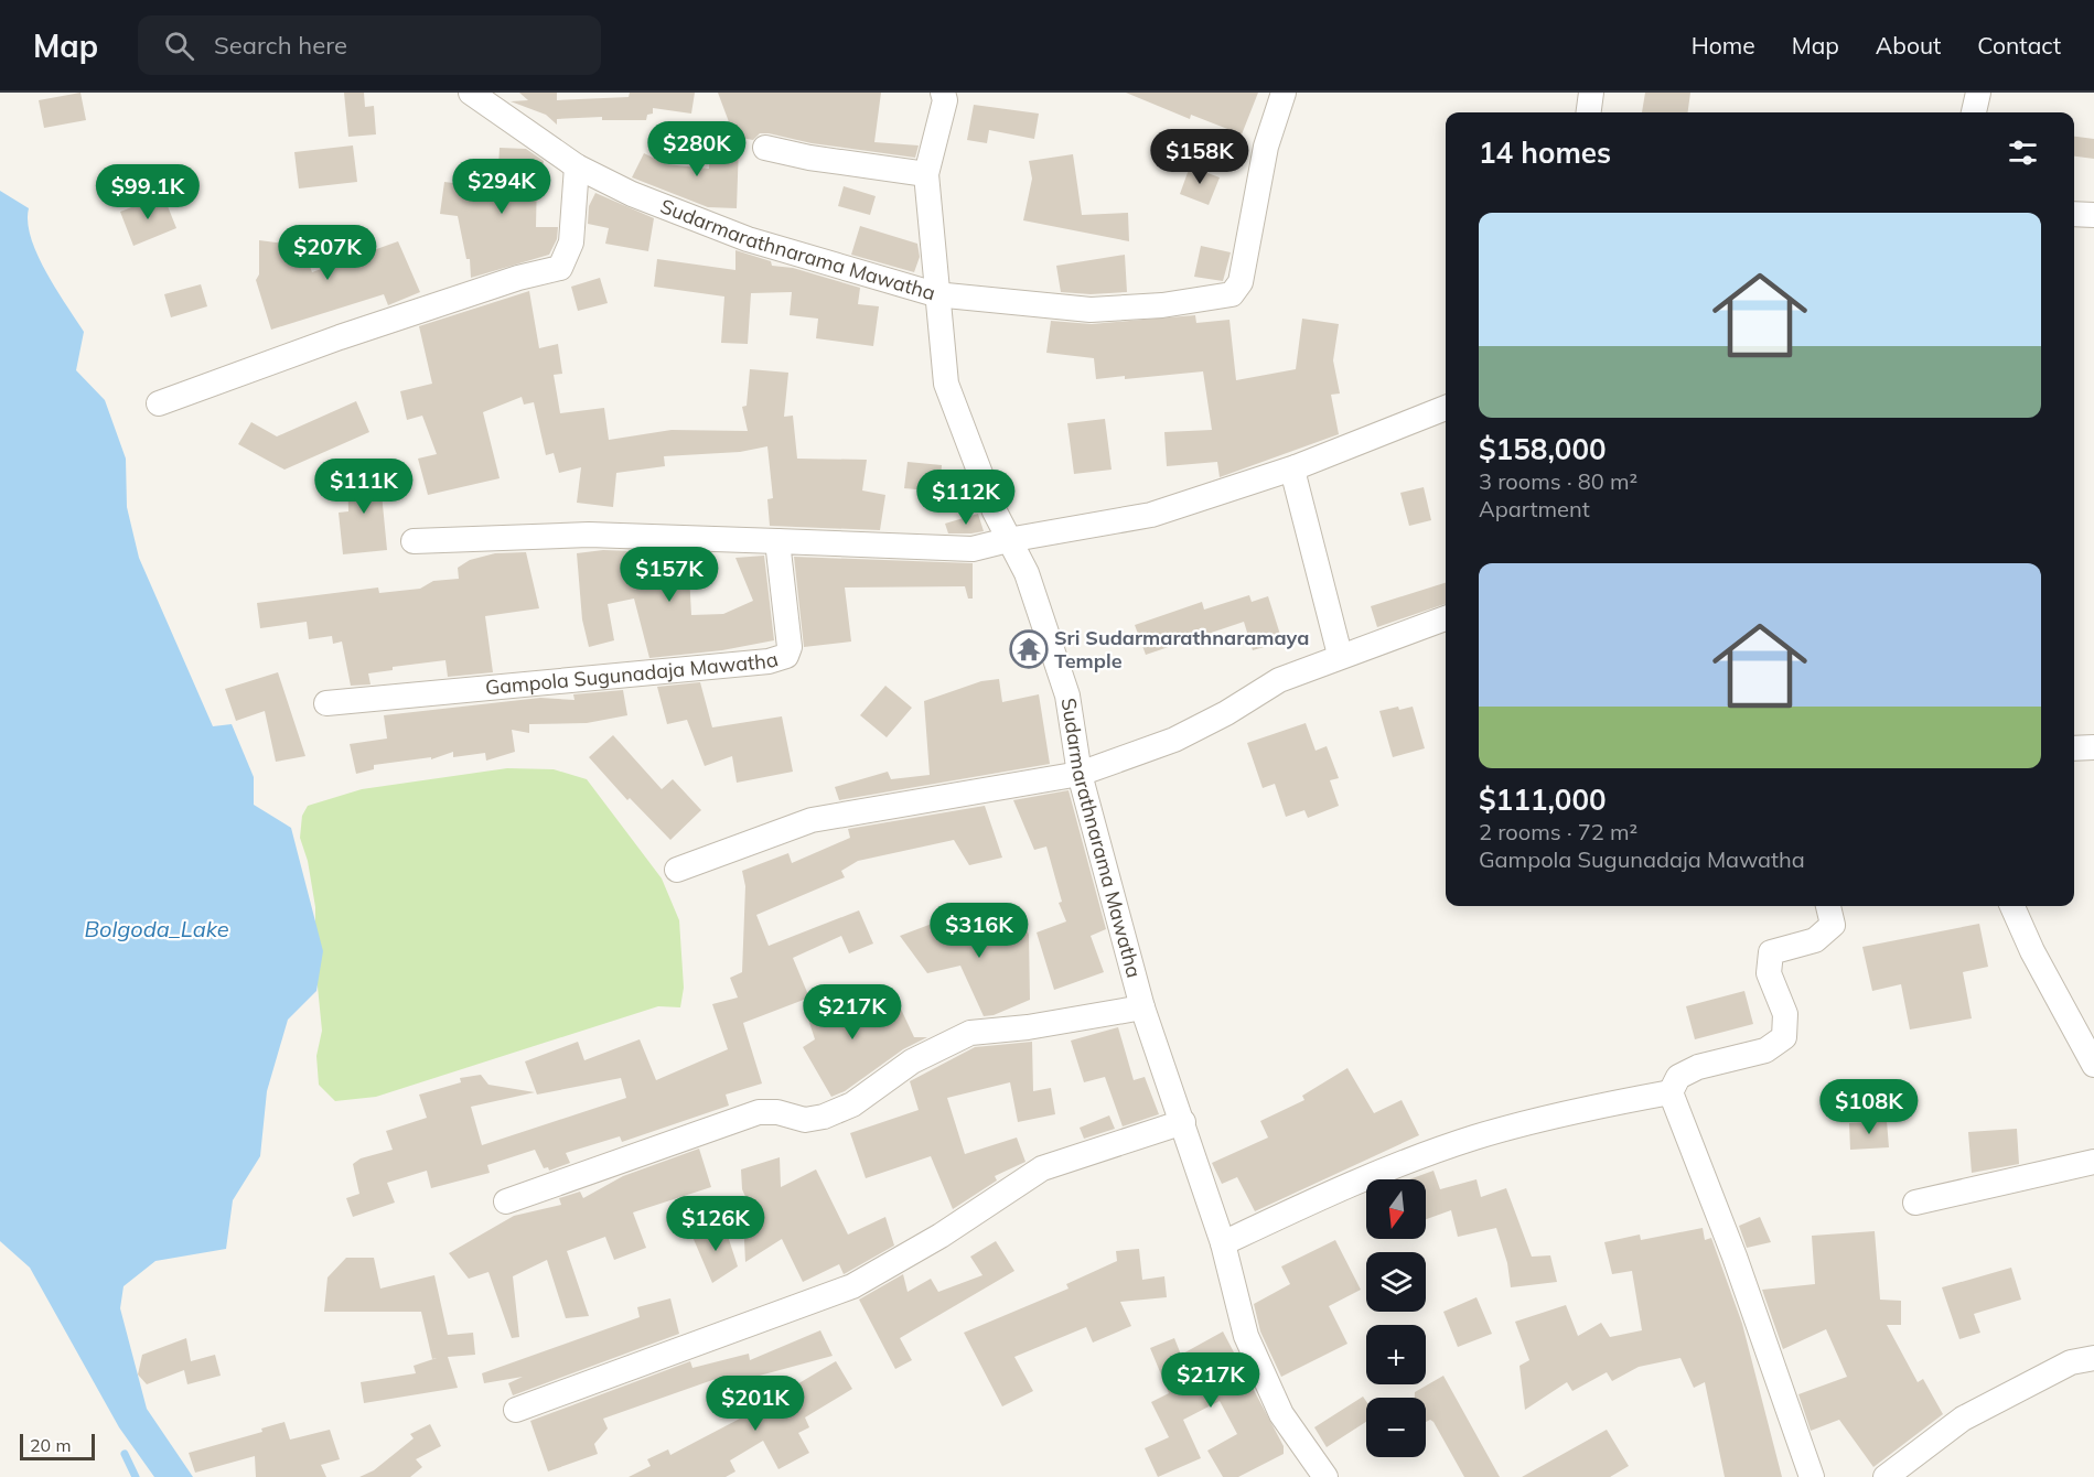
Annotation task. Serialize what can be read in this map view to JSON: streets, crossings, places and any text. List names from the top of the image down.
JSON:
{
  "streets": {
    "street": ["Sudarmarathnarama Mawatha", "Gampola Sugunadaja Mawatha"]
  },
  "water": ["Bolgoda_Lake"],
  "places": {
    "temple": ["Sri Sudarmarathnaramaya Temple"]
  },
  "scale_bar": "20 m",
  "north": "bottom",
  "page": {
    "header": "Map",
    "search": "Search here",
    "nav": [
      "Home",
      "Map",
      "About",
      "Contact"
    ],
    "heading": "14 homes",
    "price": [
      "$280K",
      "$158K",
      "$294K",
      "$99.1K",
      "$207K",
      "$111K",
      "$112K",
      "$157K",
      "$316K",
      "$217K",
      "$108K",
      "$126K",
      "$217K",
      "$201K"
    ],
    "list": [
      {
        "name": "$158,000",
        "note": "3 rooms · 80 m² · Apartment"
      },
      {
        "name": "$111,000",
        "note": "2 rooms · 72 m² · Gampola Sugunadaja Mawatha"
      }
    ],
    "map_buttons": ["+", "−"],
    "scale": "20 m"
  }
}
